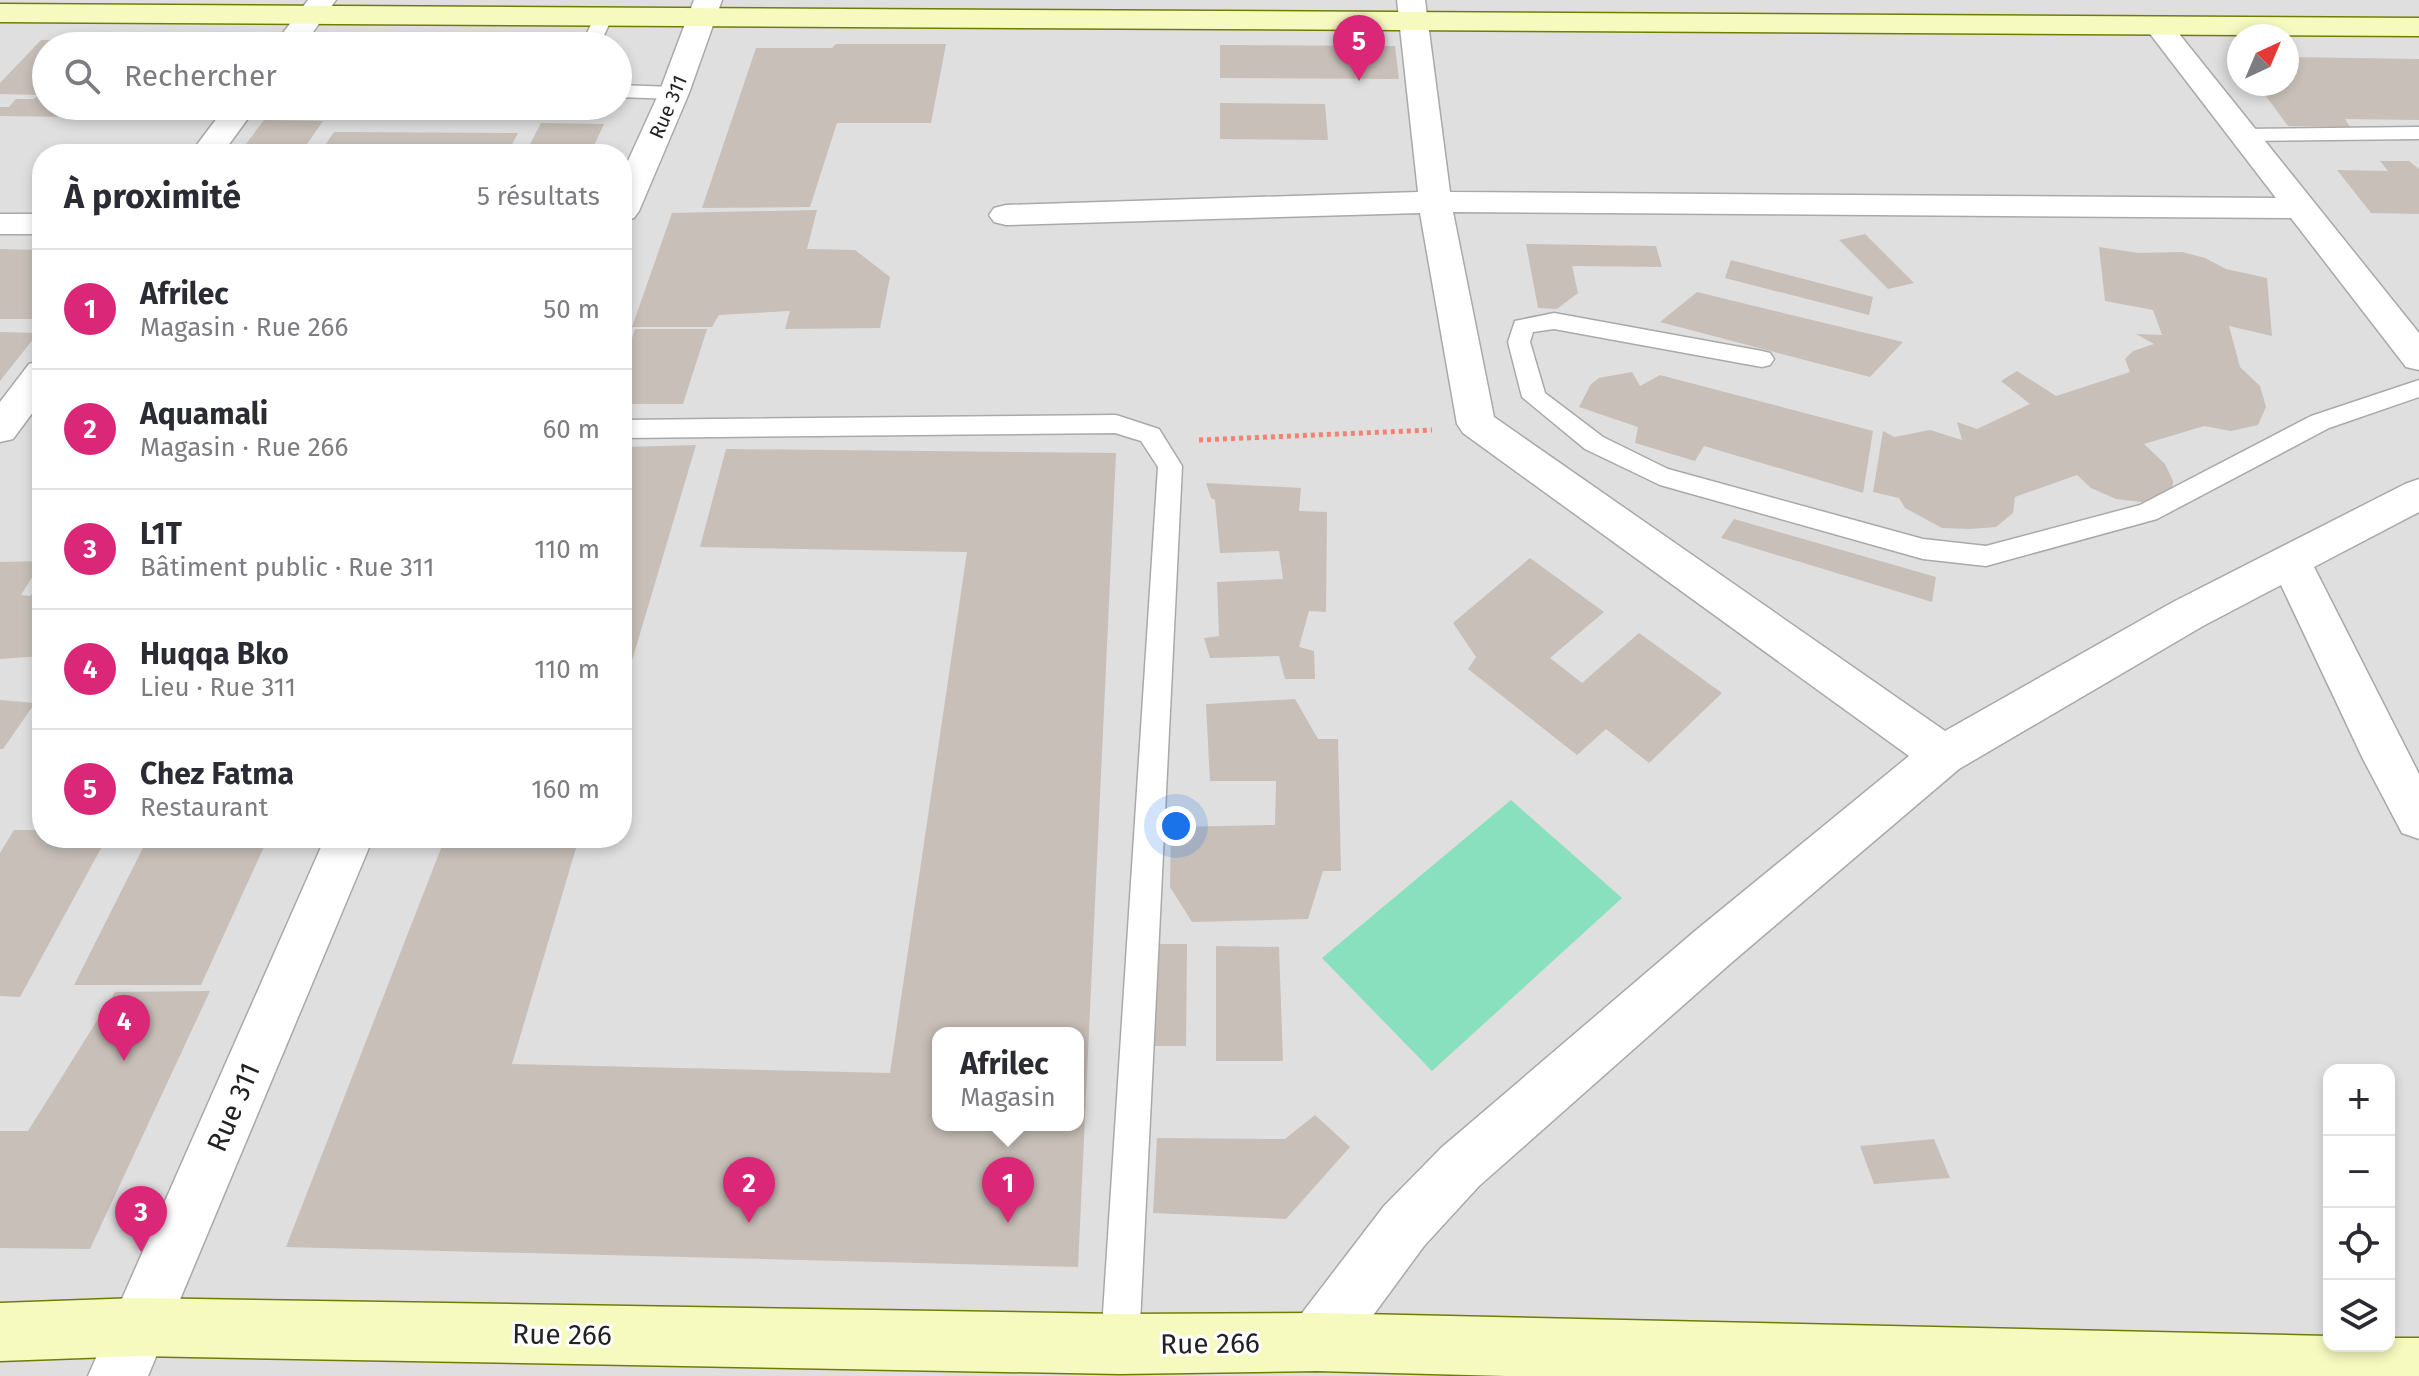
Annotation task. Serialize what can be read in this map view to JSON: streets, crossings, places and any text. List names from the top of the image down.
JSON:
{
  "streets": {
    "street": ["Rue 311", "Rue 266"]
  },
  "crossings": [
    ["Rue 311", "Rue 266"]
  ],
  "north": "top right",
  "page": {
    "pins": [
      "5",
      "4",
      "1",
      "2",
      "3"
    ],
    "search": "Rechercher",
    "heading": ["À proximité", "5 résultats"],
    "list": [
      {
        "mark": "1",
        "name": "Afrilec",
        "note": "Magasin · Rue 266",
        "value": "50 m"
      },
      {
        "mark": "2",
        "name": "Aquamali",
        "note": "Magasin · Rue 266",
        "value": "60 m"
      },
      {
        "mark": "3",
        "name": "L1T",
        "note": "Bâtiment public · Rue 311",
        "value": "110 m"
      },
      {
        "mark": "4",
        "name": "Huqqa Bko",
        "note": "Lieu · Rue 311",
        "value": "110 m"
      },
      {
        "mark": "5",
        "name": "Chez Fatma",
        "note": "Restaurant",
        "value": "160 m"
      }
    ],
    "popup": ["Afrilec", "Magasin"],
    "map_buttons": ["+", "−"]
  }
}
